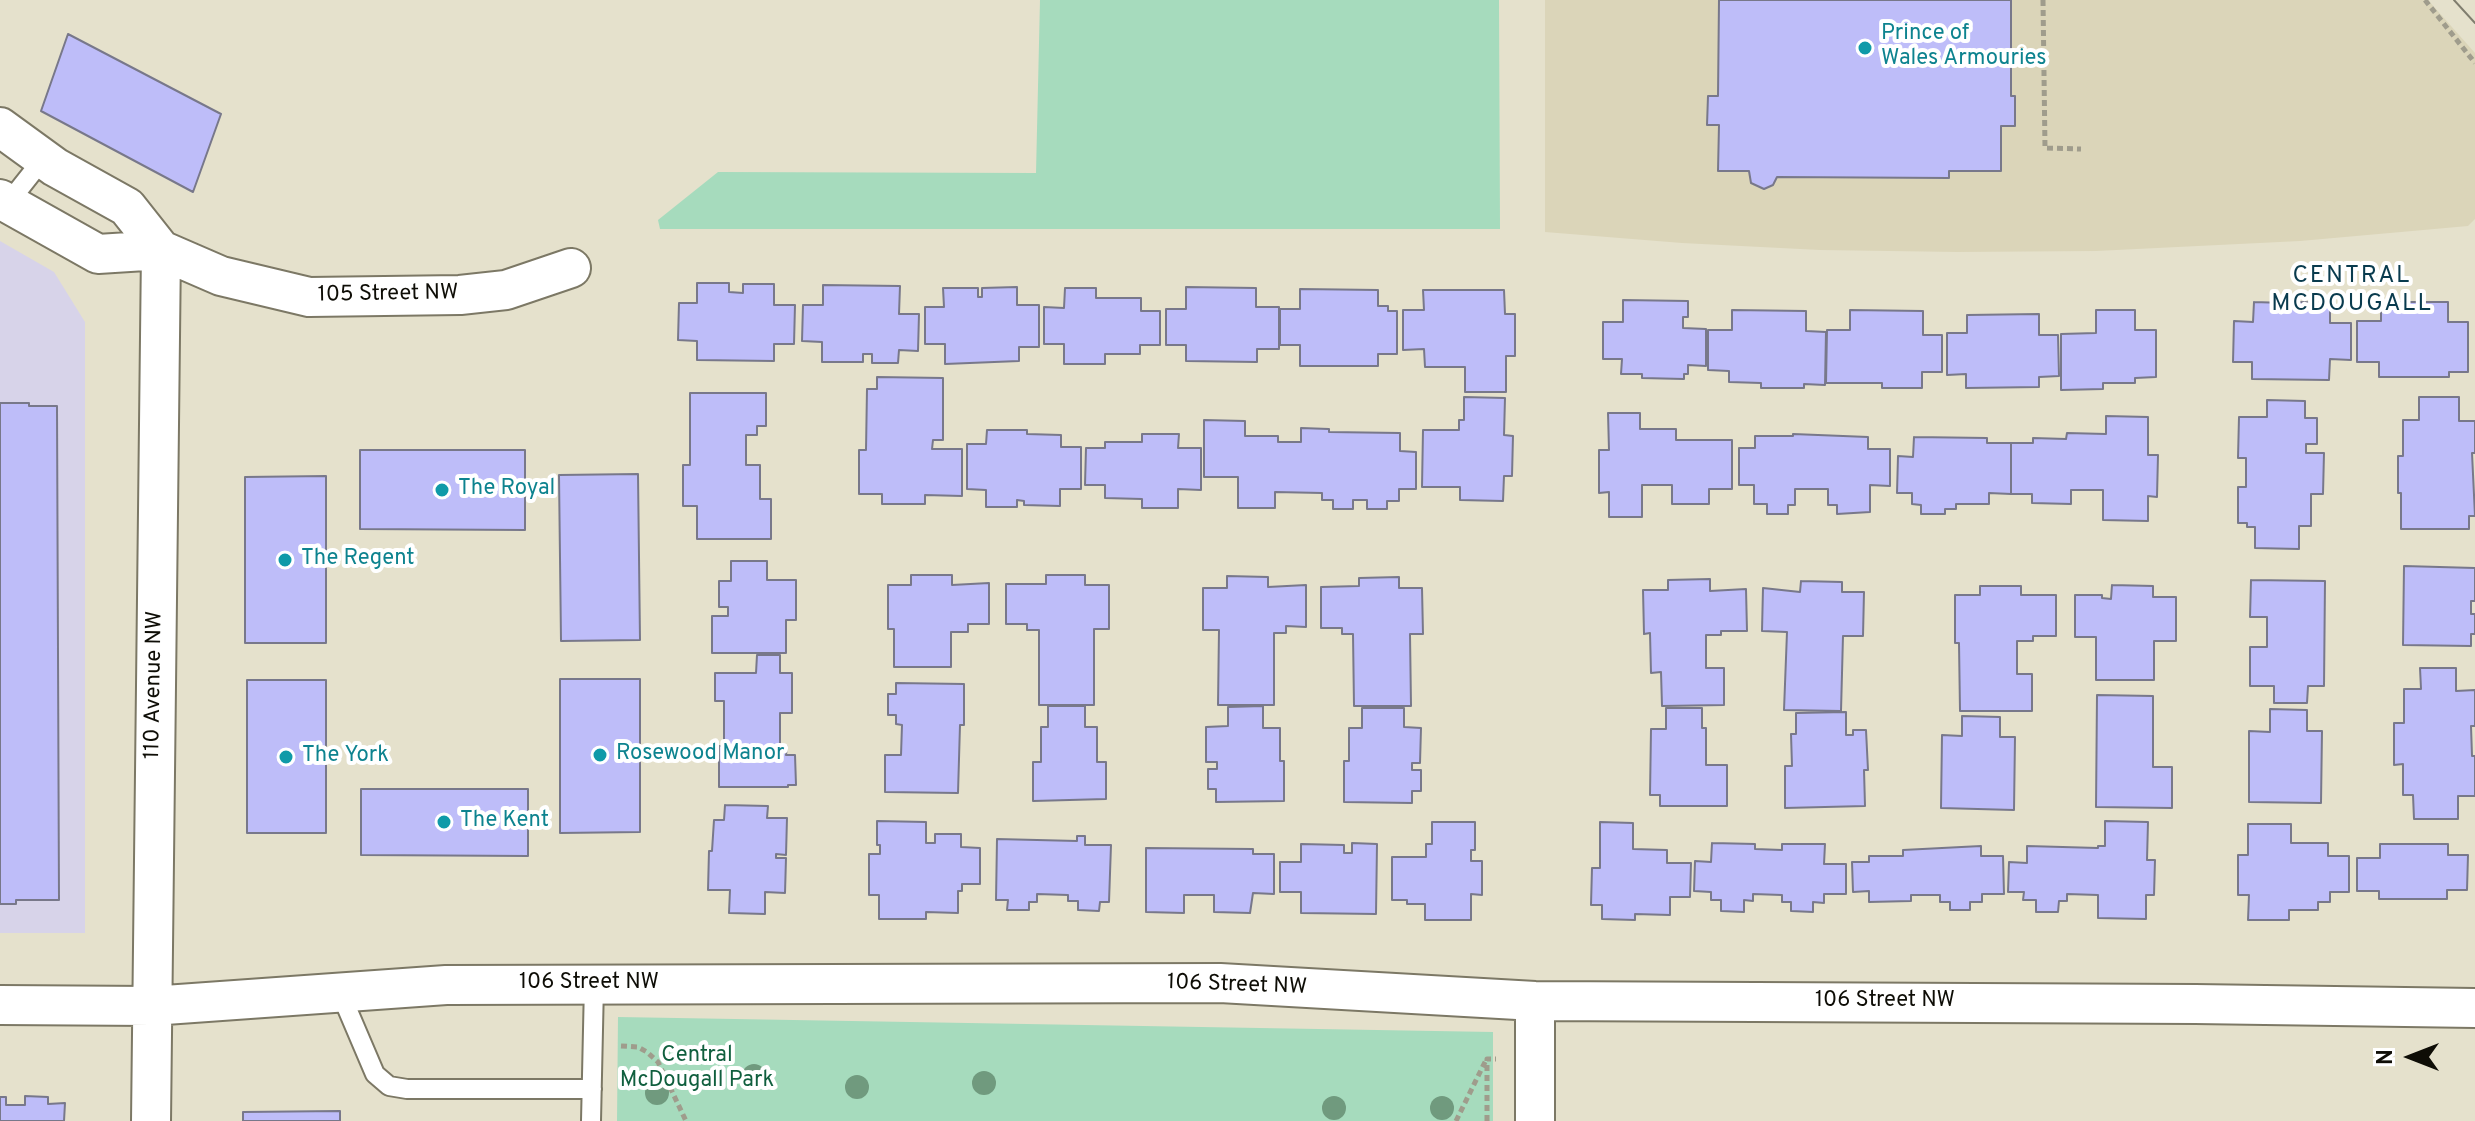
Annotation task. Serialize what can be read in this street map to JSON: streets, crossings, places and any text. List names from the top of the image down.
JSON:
{
  "streets": {
    "street": ["105 Street NW", "110 Avenue NW", "106 Street NW"]
  },
  "crossings": [
    ["105 Street NW", "110 Avenue NW"],
    ["110 Avenue NW", "106 Street NW"]
  ],
  "districts": ["CENTRAL MCDOUGALL"],
  "parks": ["Central McDougall Park"],
  "places": [
    "Prince of Wales Armouries",
    "The Royal",
    "The Regent",
    "Rosewood Manor",
    "The York",
    "The Kent"
  ],
  "north": "left"
}
